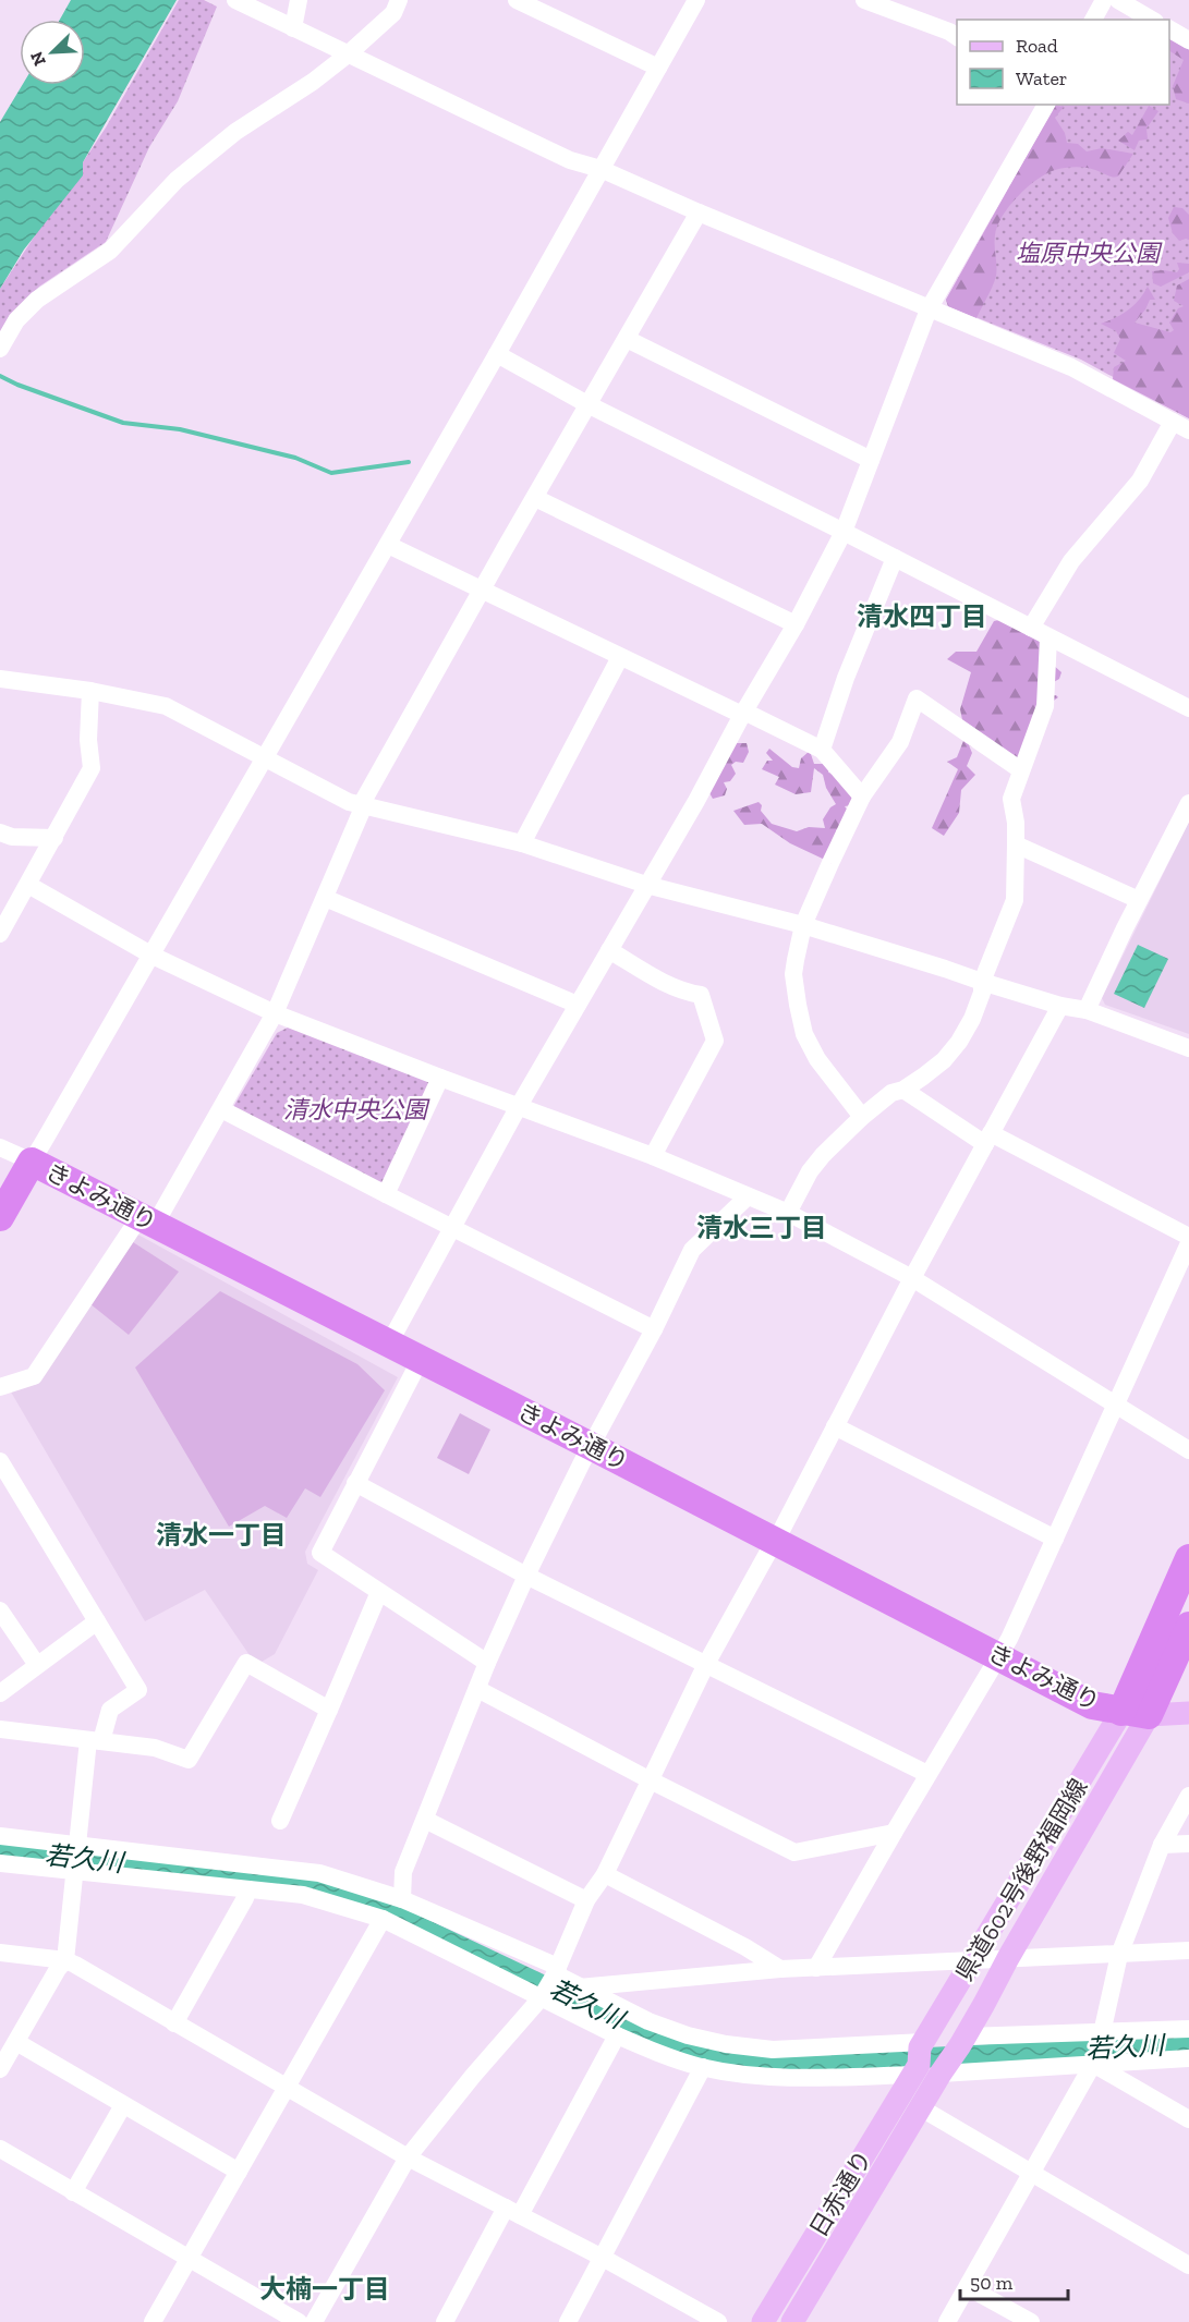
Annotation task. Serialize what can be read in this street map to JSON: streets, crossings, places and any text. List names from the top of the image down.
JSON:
{
  "streets": {
    "highway": ["きよみ通り"],
    "main road": ["県道602号後野福岡線", "日赤通り"]
  },
  "crossings": [
    ["きよみ通り", "県道602号後野福岡線"],
    ["県道602号後野福岡線", "日赤通り"]
  ],
  "districts": [
    "清水四丁目",
    "清水三丁目",
    "清水一丁目",
    "大楠一丁目"
  ],
  "water": ["若久川"],
  "parks": ["塩原中央公園", "清水中央公園"],
  "legend": ["Road", "Water"],
  "scale_bar": "50 m",
  "north": "bottom left"
}
